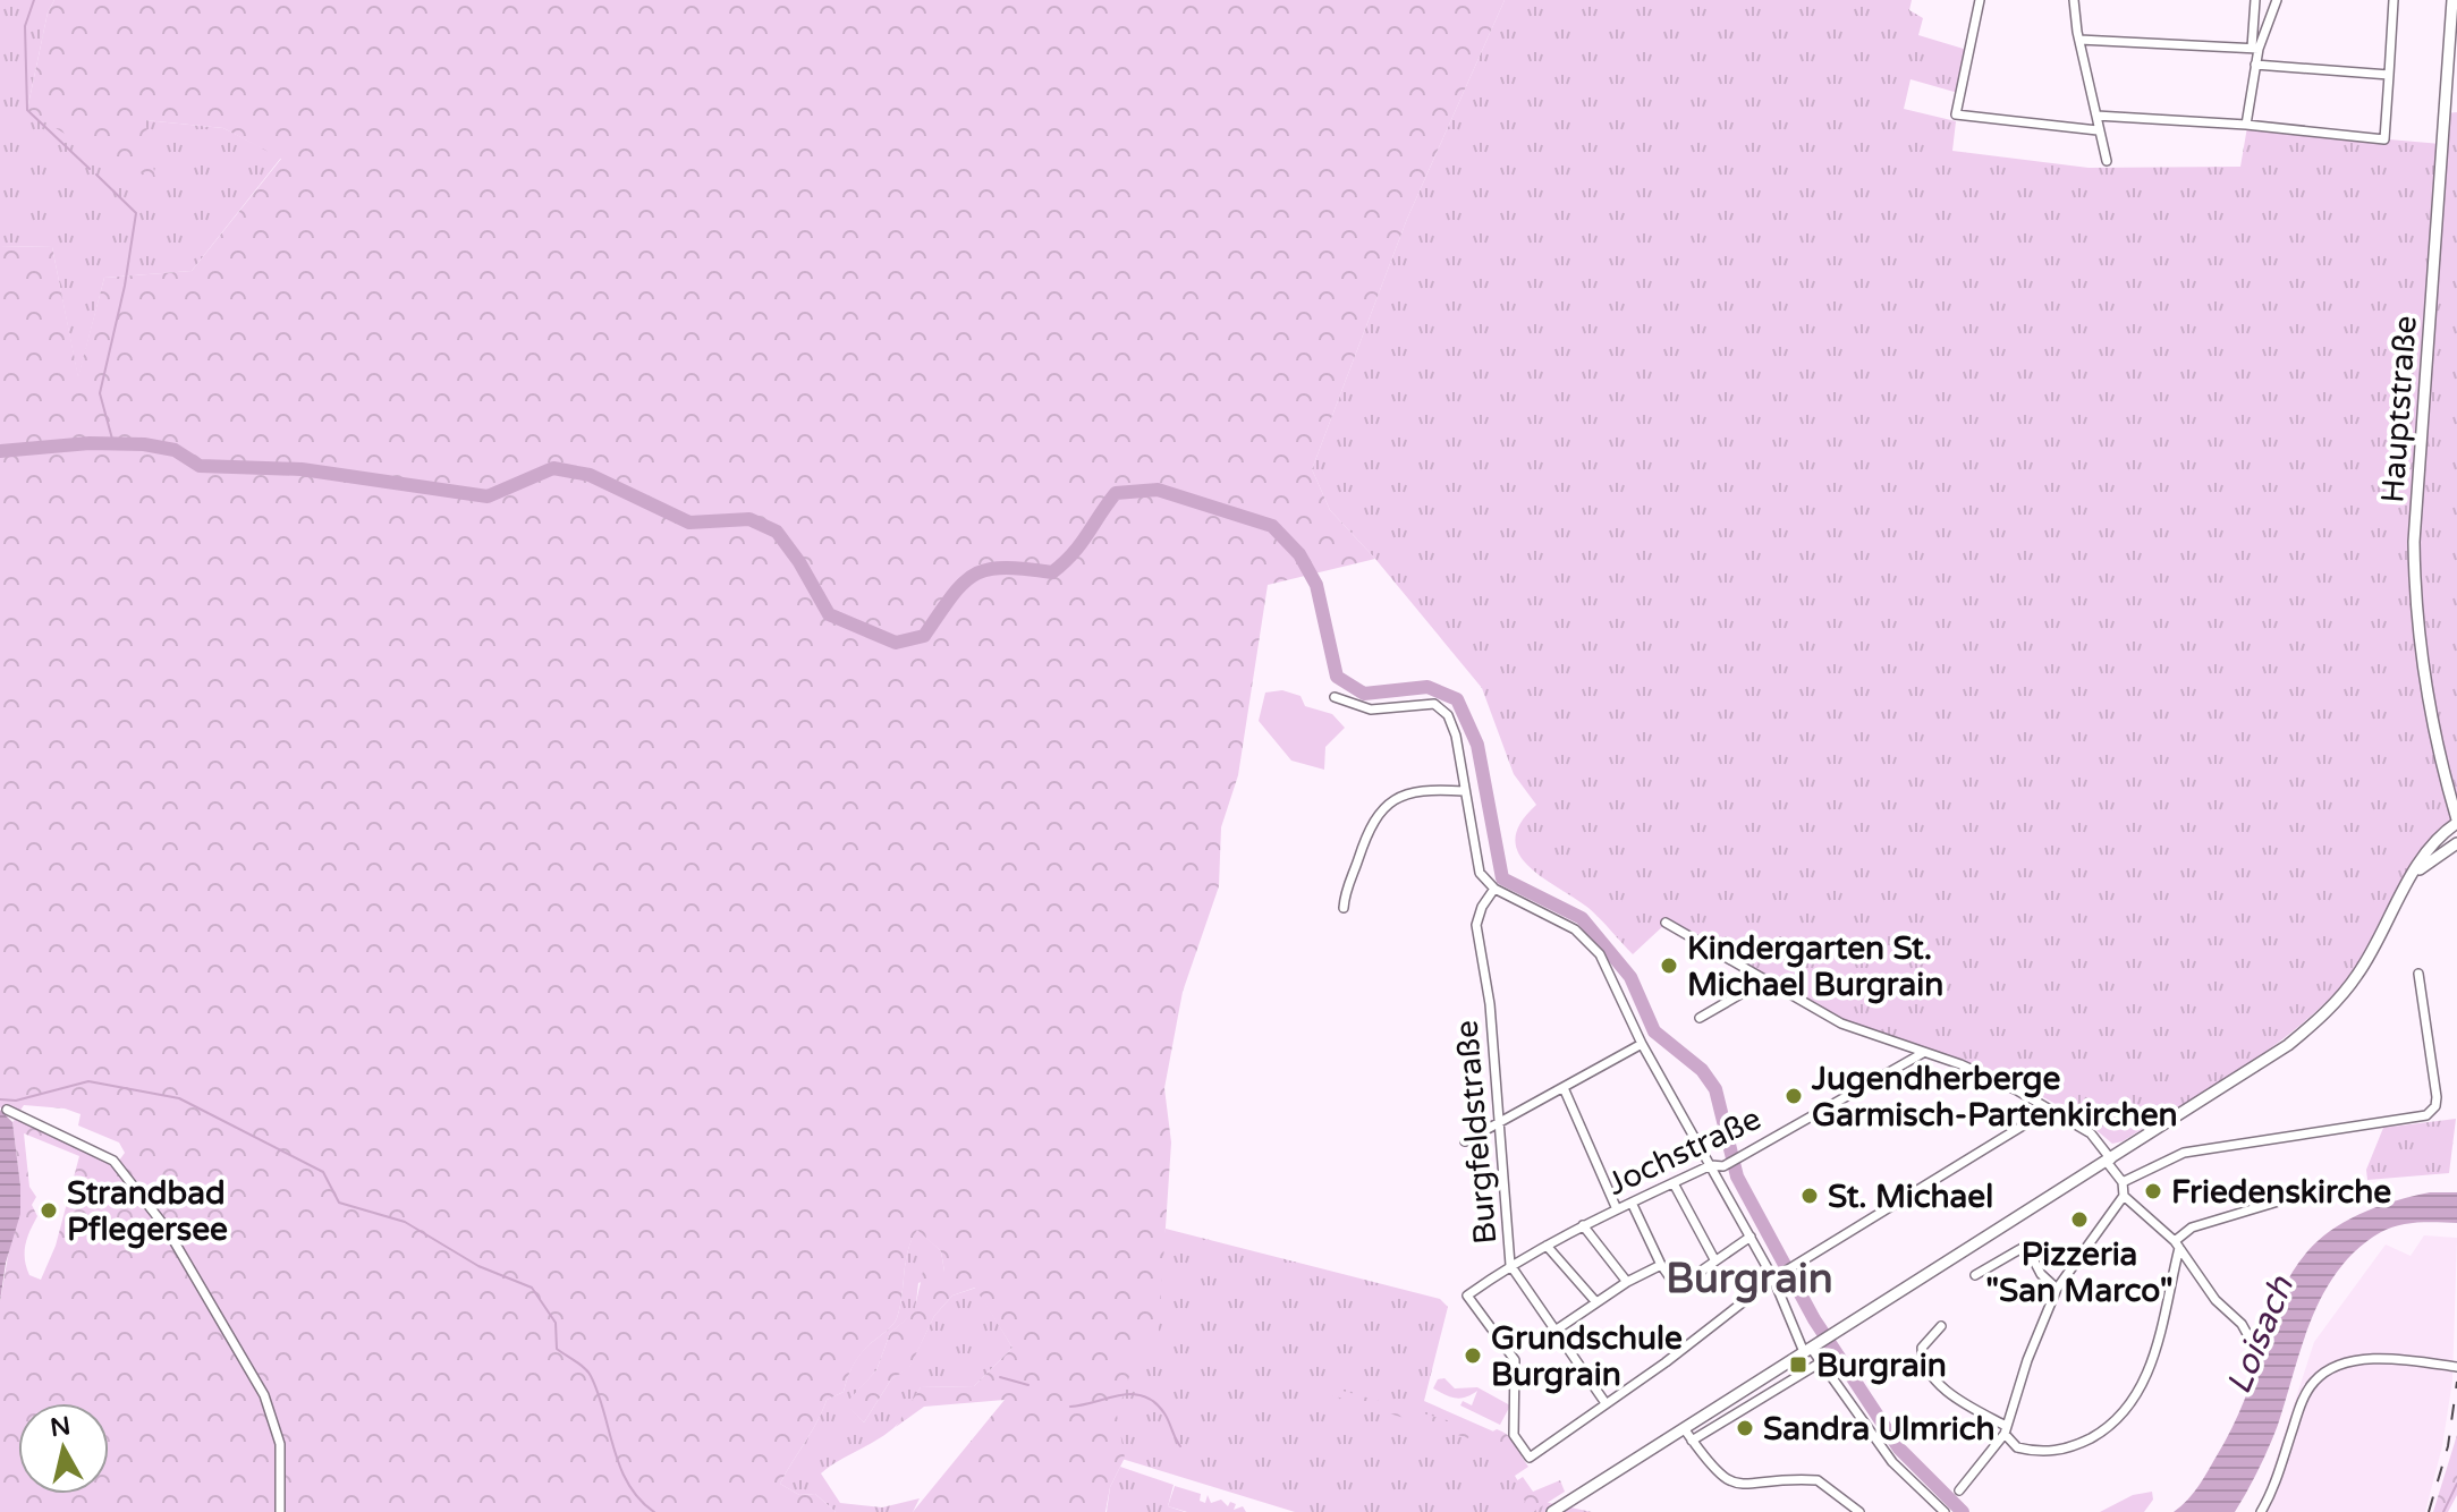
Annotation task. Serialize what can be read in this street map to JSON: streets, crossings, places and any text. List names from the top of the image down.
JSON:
{
  "streets": {
    "street": ["Hauptstraße", "Burgfeldstraße", "Jochstraße"]
  },
  "crossings": [
    ["Burgfeldstraße", "Jochstraße"]
  ],
  "districts": ["Burgrain"],
  "water": ["Loisach"],
  "places": {
    "other": [
      "Kindergarten St. Michael Burgrain",
      "Jugendherberge Garmisch-Partenkirchen",
      "Friedenskirche",
      "St. Michael",
      "Strandbad Pflegersee",
      "Pizzeria \"San Marco\"",
      "Grundschule Burgrain",
      "Sandra Ulmrich"
    ],
    "transit": ["Burgrain"]
  },
  "north": "top"
}
